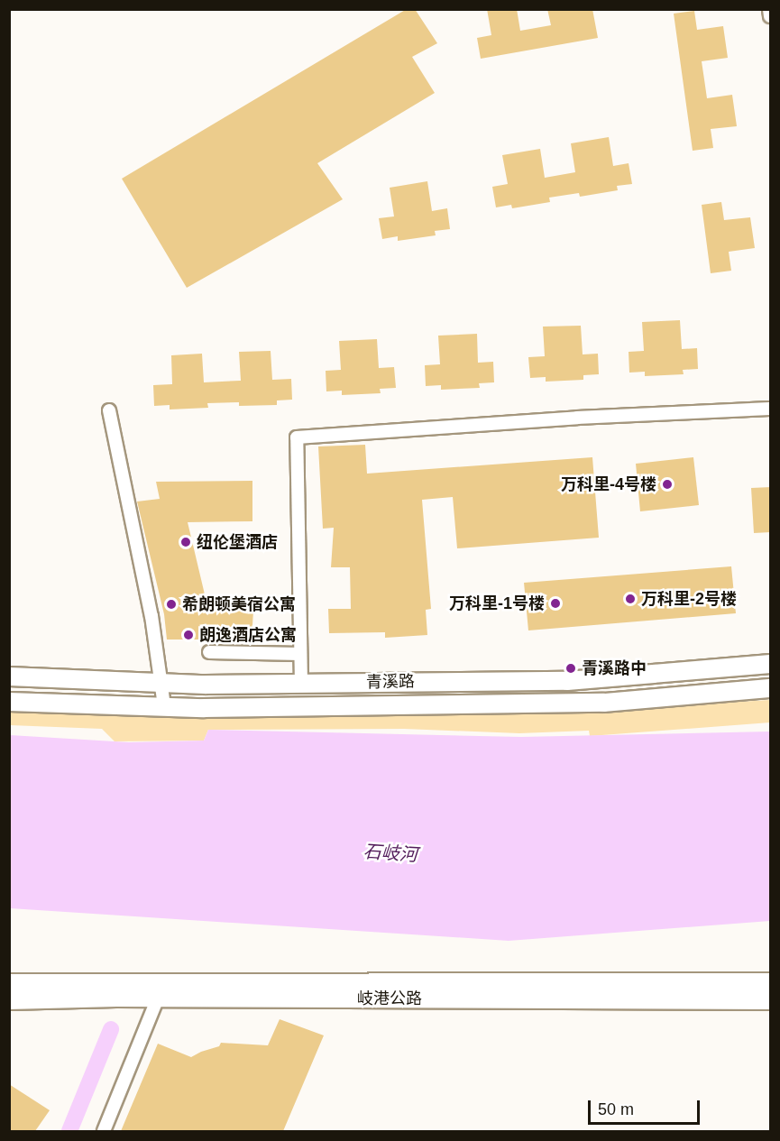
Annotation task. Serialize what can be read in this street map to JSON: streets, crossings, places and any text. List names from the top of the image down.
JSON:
{
  "streets": {
    "main road": ["青溪路", "岐港公路"]
  },
  "water": ["石岐河"],
  "places": [
    "万科里-4号楼",
    "纽伦堡酒店",
    "万科里-2号楼",
    "万科里-1号楼",
    "希朗顿美宿公寓",
    "朗逸酒店公寓",
    "青溪路中"
  ],
  "scale_bar": "50 m"
}
